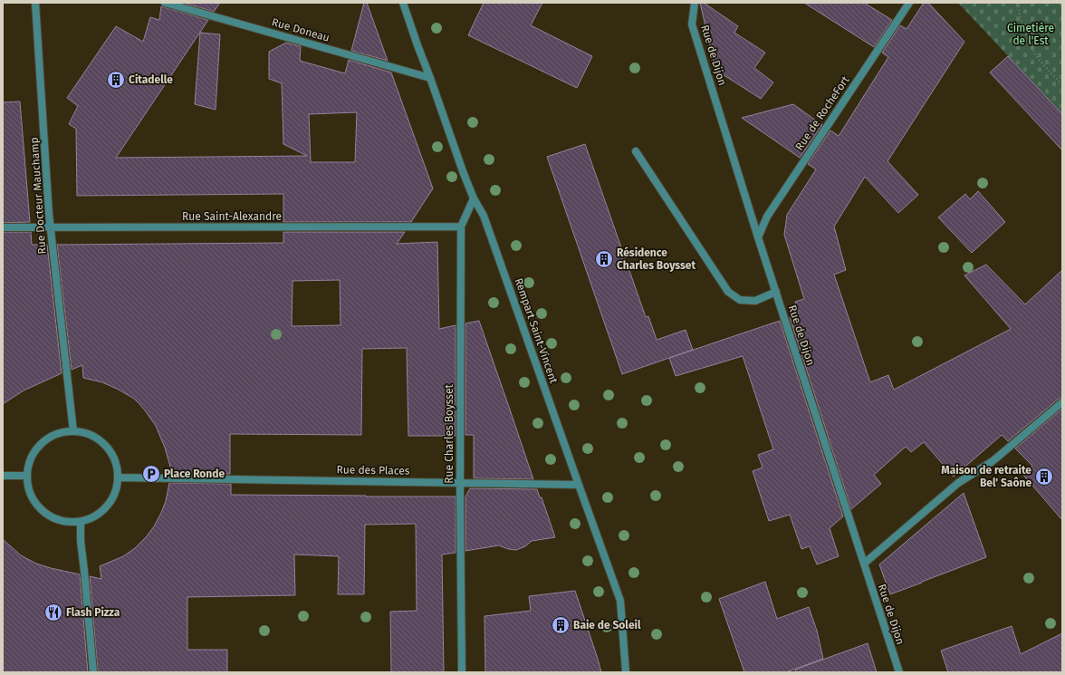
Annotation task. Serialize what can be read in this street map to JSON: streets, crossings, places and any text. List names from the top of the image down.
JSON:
{
  "streets": {
    "street": [
      "Rue Doneau",
      "Rue de Dijon",
      "Rue de RocheFort",
      "Rue Docteur Mauchamp",
      "Rue Saint-Alexandre",
      "Rempart Saint-Vincent",
      "Rue Charles Boysset",
      "Rue des Places"
    ]
  },
  "crossings": [
    ["Rue Doneau", "Rempart Saint-Vincent"],
    ["Rue de Dijon", "Rue de RocheFort"],
    ["Rue Docteur Mauchamp", "Rue Saint-Alexandre"],
    ["Rue Docteur Mauchamp", "Rue des Places"],
    ["Rue Saint-Alexandre", "Rue Charles Boysset"],
    ["Rempart Saint-Vincent", "Rue Charles Boysset"],
    ["Rempart Saint-Vincent", "Rue des Places"],
    ["Rue Charles Boysset", "Rue des Places"]
  ],
  "parks": ["Cimetière de l'Est"],
  "places": {
    "building": [
      "Citadelle",
      "Résidence Charles Boysset",
      "Maison de retraite Bel' Saône",
      "Baie de Soleil"
    ],
    "parking": ["Place Ronde"],
    "restaurant": ["Flash Pizza"]
  }
}
